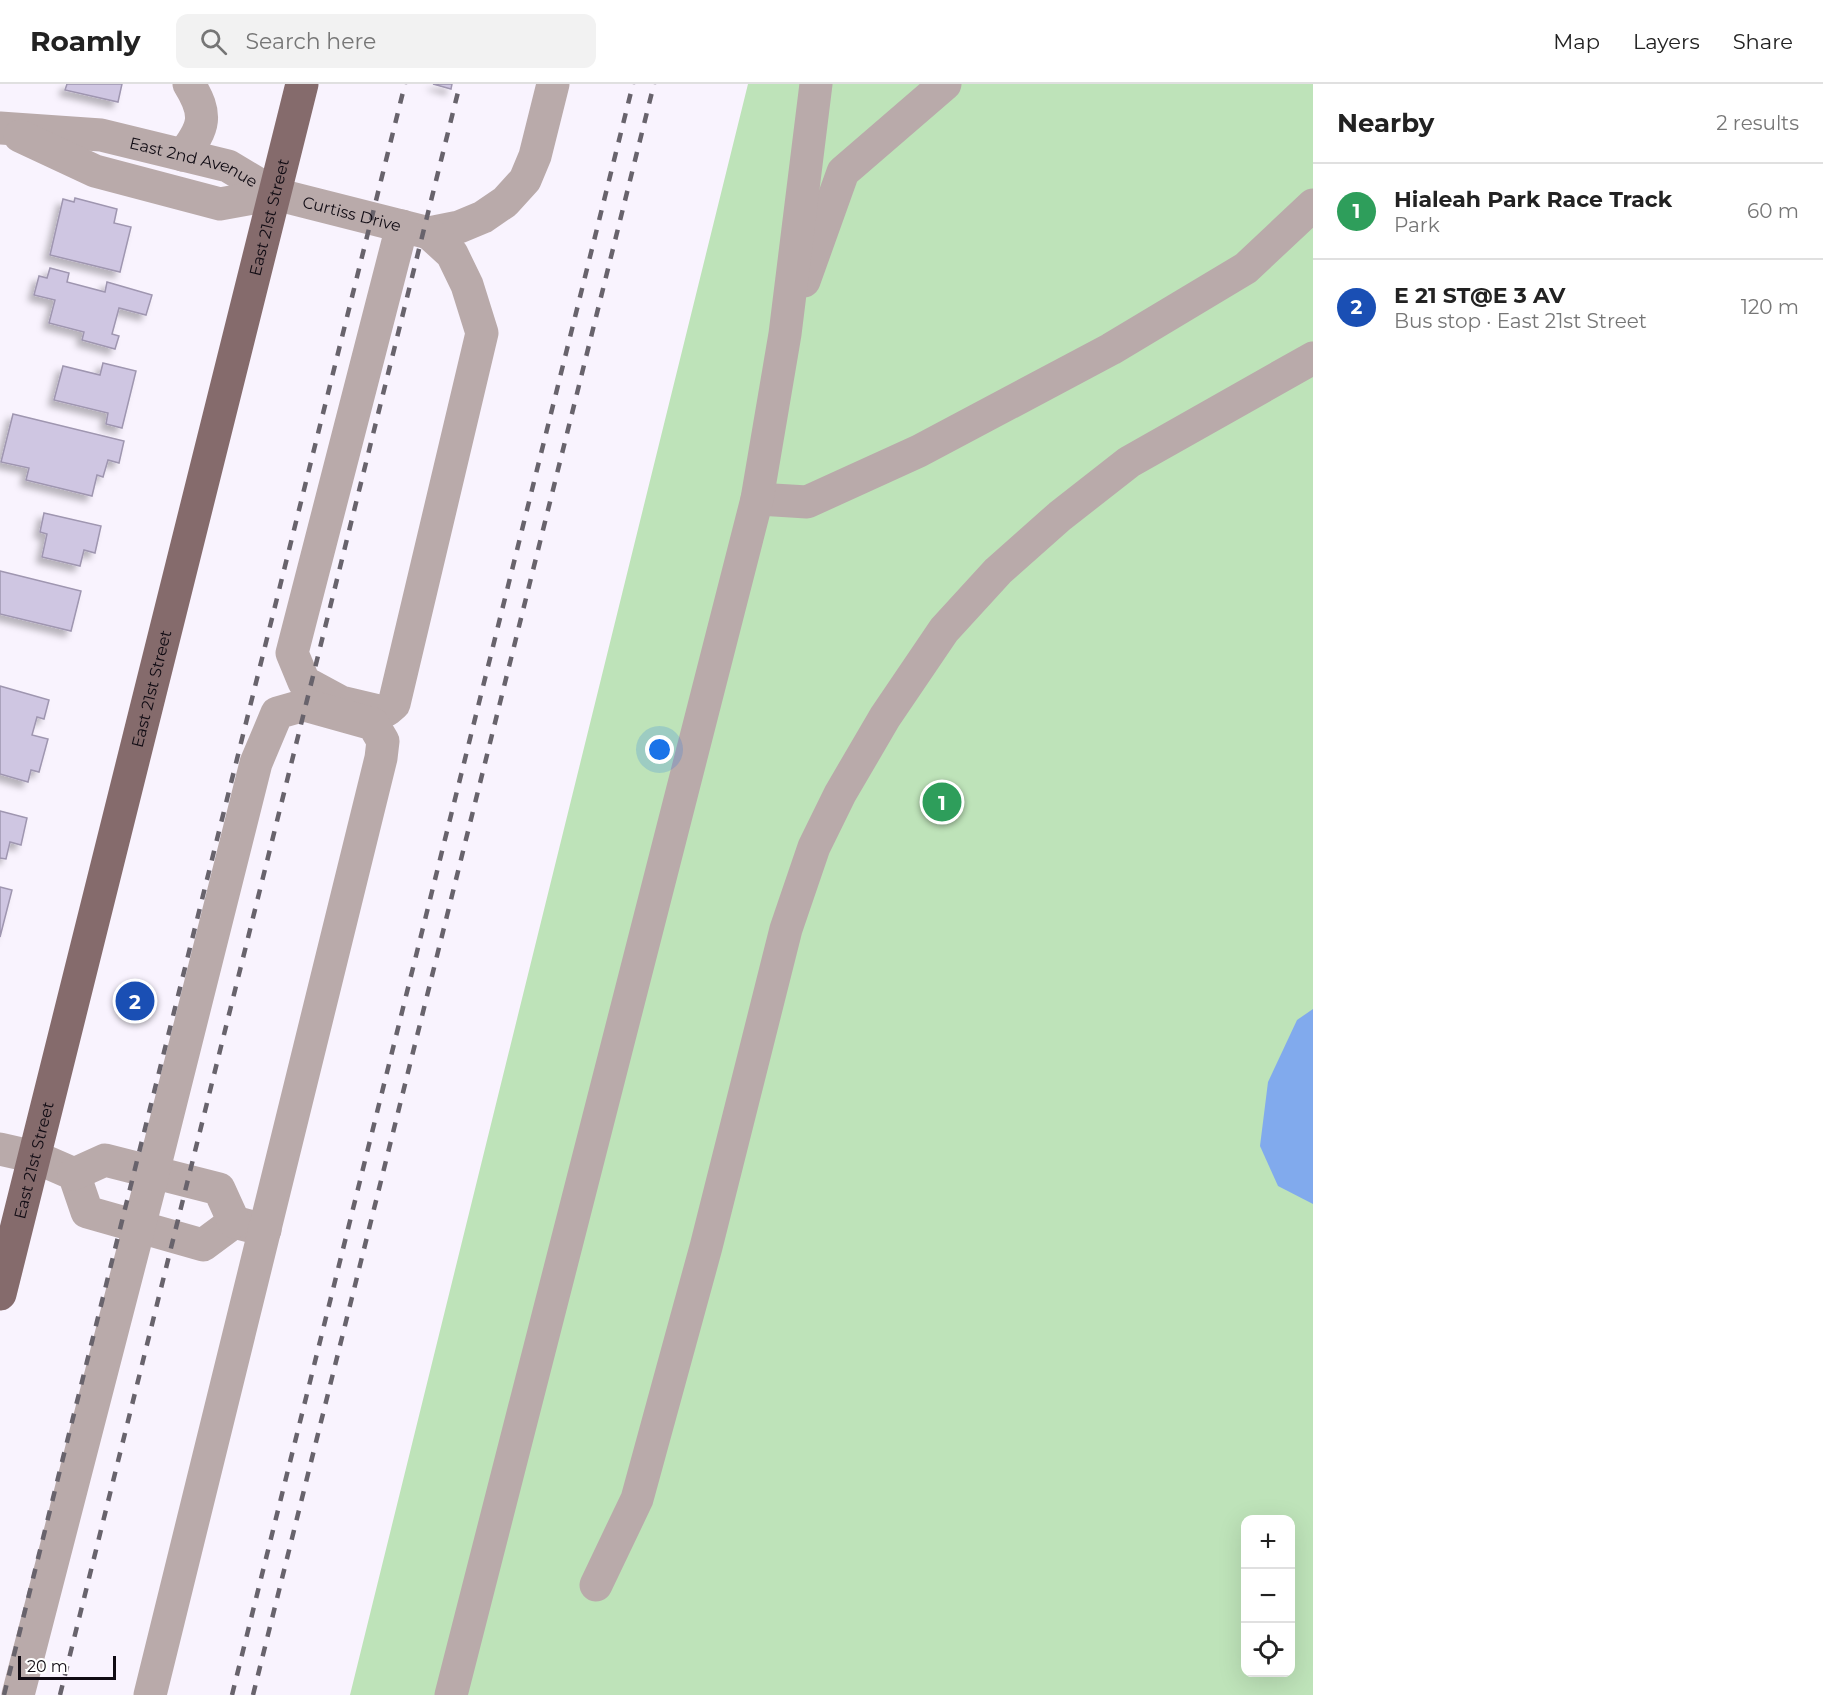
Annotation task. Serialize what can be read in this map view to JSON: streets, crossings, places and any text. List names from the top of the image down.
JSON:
{
  "streets": {
    "main road": ["East 21st Street"],
    "street": ["East 2nd Avenue", "Curtiss Drive"]
  },
  "crossings": [
    ["East 2nd Avenue", "Curtiss Drive"],
    ["East 2nd Avenue", "East 21st Street"],
    ["Curtiss Drive", "East 21st Street"]
  ],
  "scale_bar": "20 m",
  "page": {
    "header": "Roamly",
    "search": "Search here",
    "nav": ["Map", "Layers", "Share"],
    "heading": ["Nearby", "2 results"],
    "list": [
      {
        "mark": "1",
        "name": "Hialeah Park Race Track",
        "note": "Park",
        "value": "60 m"
      },
      {
        "mark": "2",
        "name": "E 21 ST@E 3 AV",
        "note": "Bus stop · East 21st Street",
        "value": "120 m"
      }
    ],
    "pins": ["1", "2"],
    "map_buttons": ["+", "−"],
    "scale": "20 m"
  }
}
